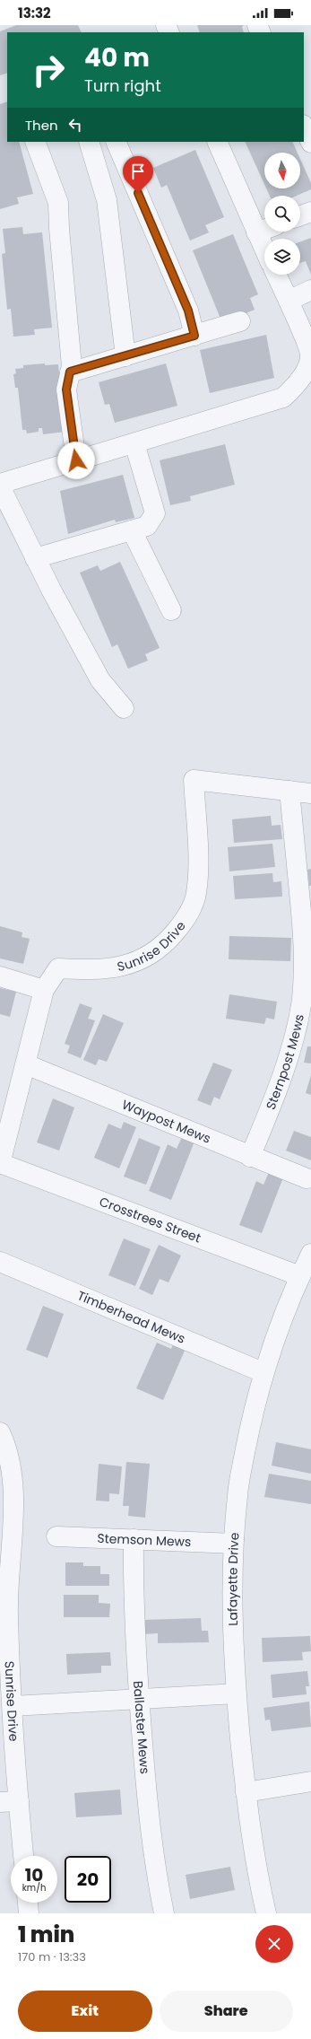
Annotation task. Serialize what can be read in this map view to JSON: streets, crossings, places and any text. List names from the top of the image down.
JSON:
{
  "streets": {
    "street": [
      "Sunrise Drive",
      "Sternpost Mews",
      "Waypost Mews",
      "Crosstrees Street",
      "Timberhead Mews",
      "Stemson Mews",
      "Lafayette Drive",
      "Ballaster Mews"
    ]
  },
  "crossings": [
    ["Sunrise Drive", "Sternpost Mews"],
    ["Sunrise Drive", "Waypost Mews"],
    ["Sunrise Drive", "Crosstrees Street"],
    ["Sternpost Mews", "Waypost Mews"],
    ["Crosstrees Street", "Lafayette Drive"],
    ["Timberhead Mews", "Lafayette Drive"],
    ["Stemson Mews", "Lafayette Drive"],
    ["Stemson Mews", "Ballaster Mews"]
  ],
  "north": "bottom",
  "page": {
    "status": "13:32",
    "turn": ["40 m", "Turn right"],
    "then": "Then",
    "speed": "10 km/h",
    "limit": "20",
    "heading": ["1 min", "170 m · 13:33"],
    "buttons": ["Exit", "Share"]
  }
}
